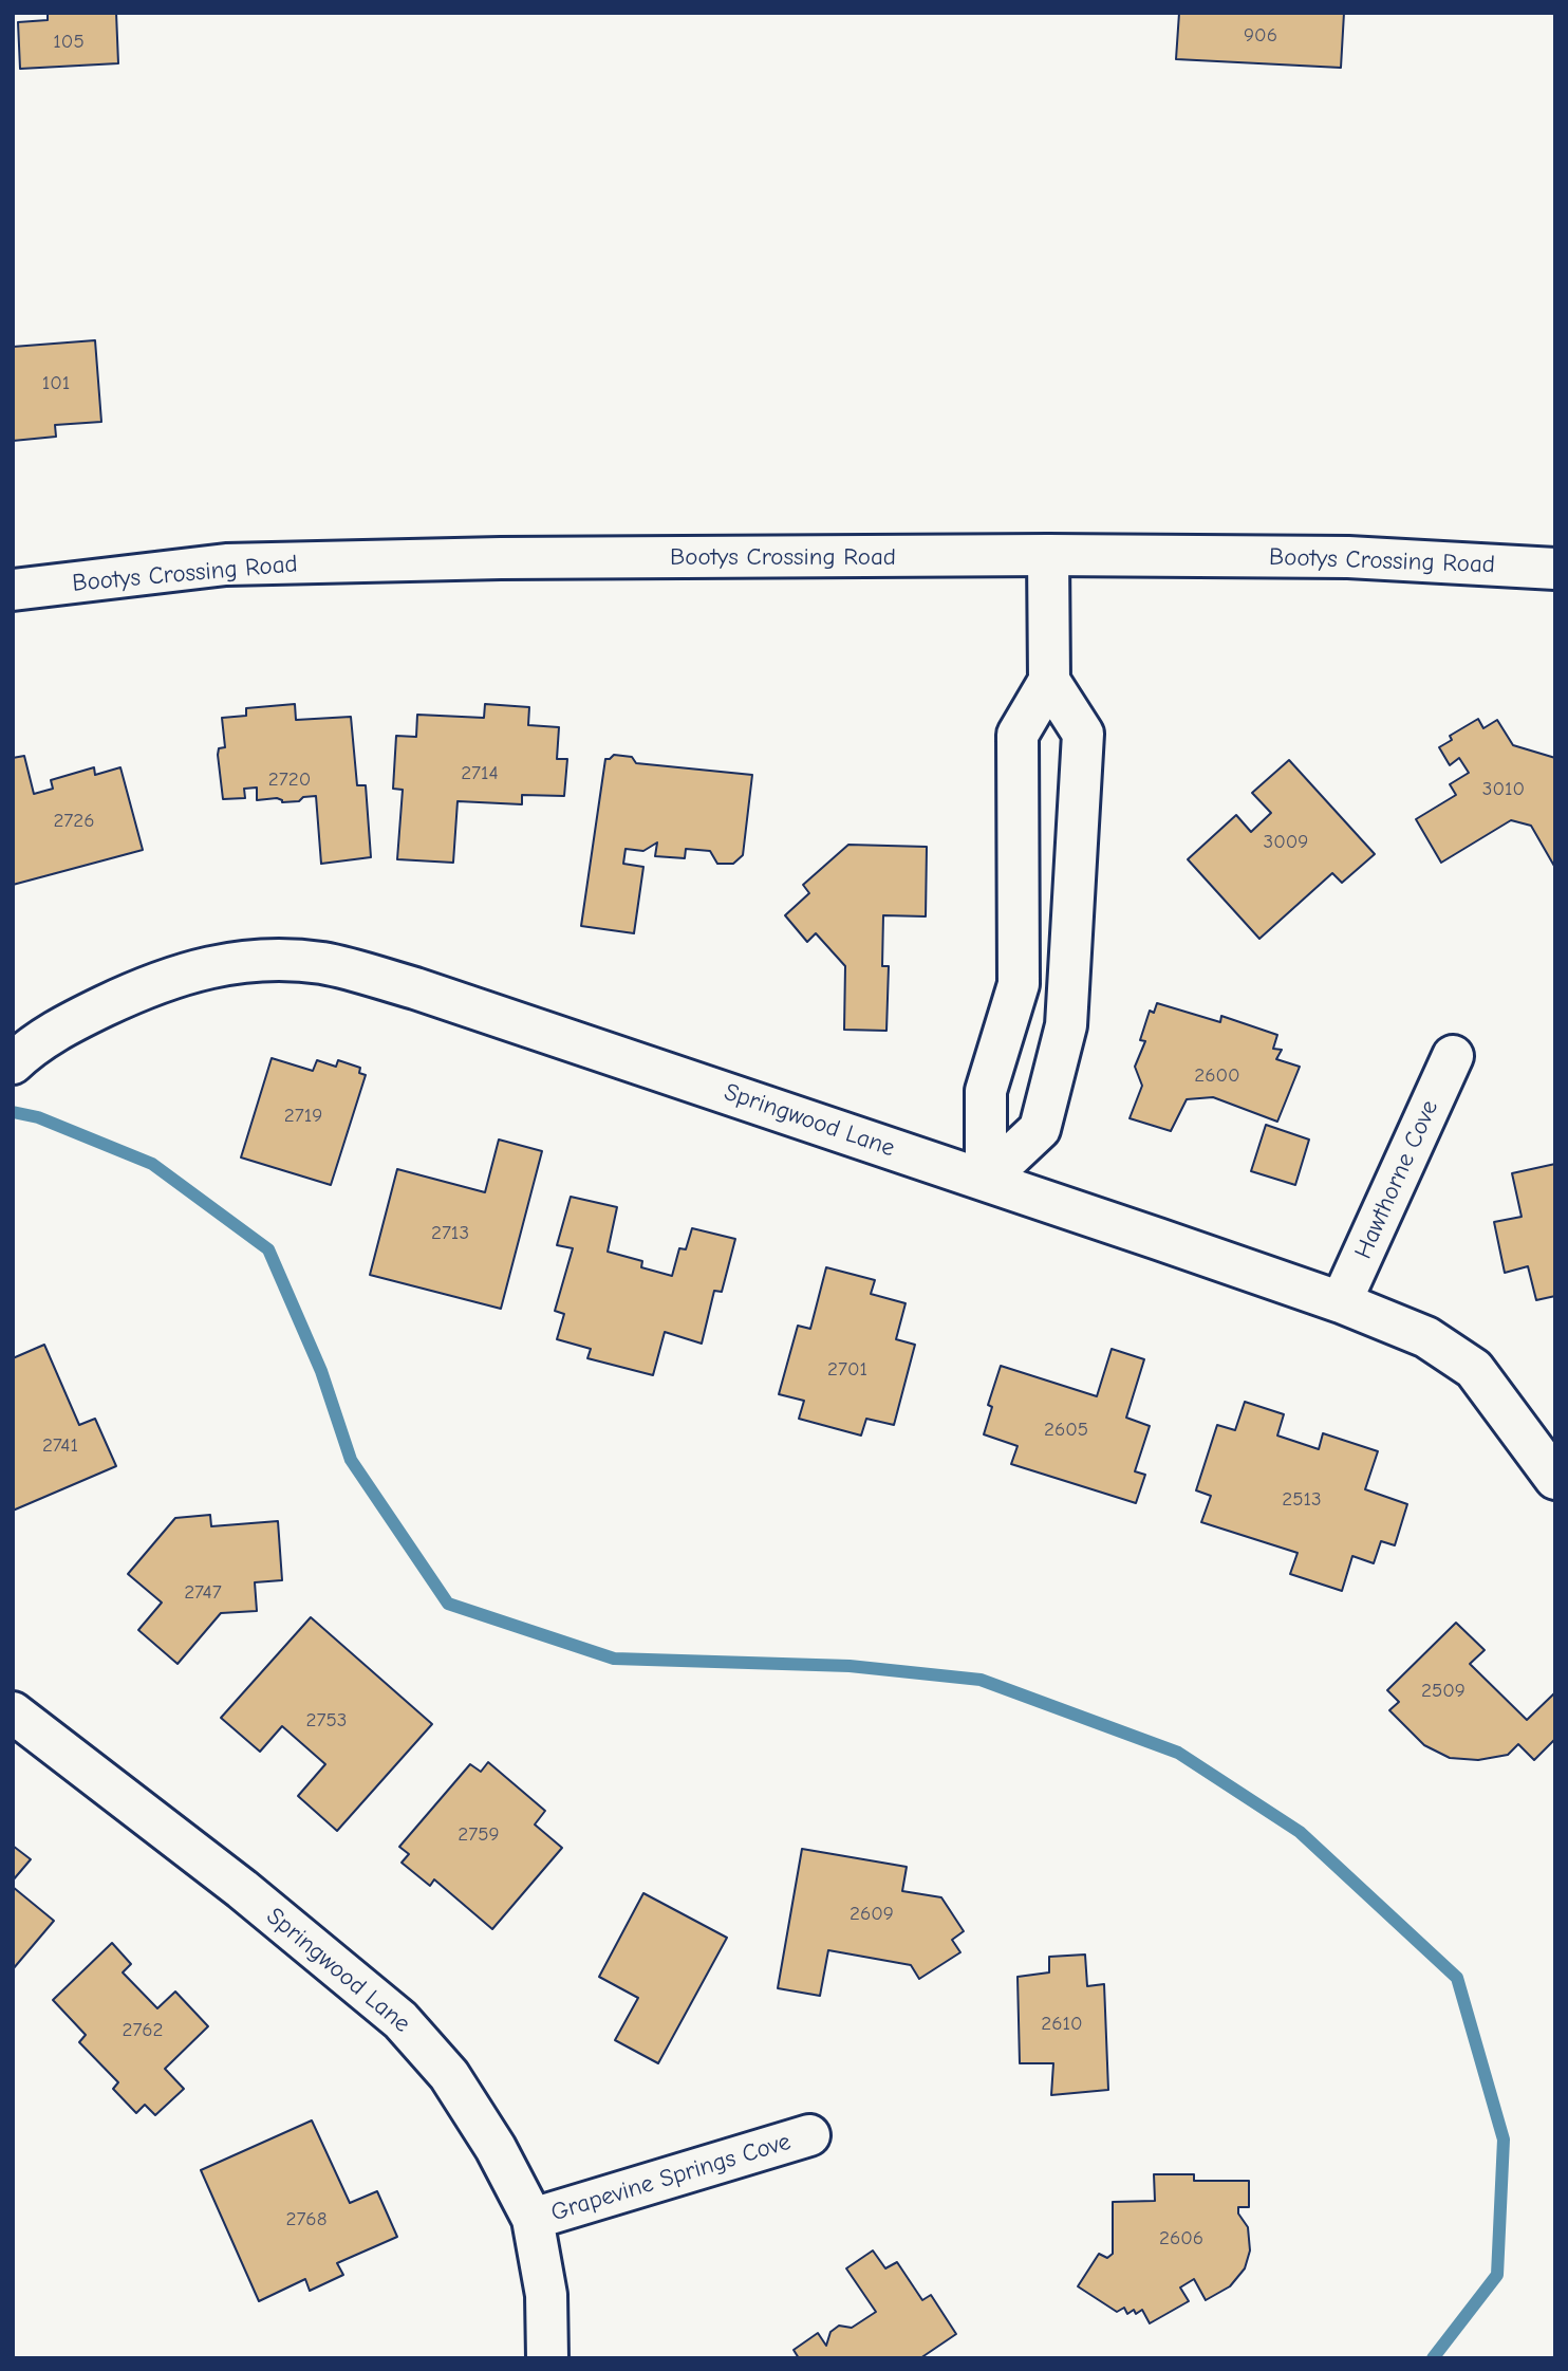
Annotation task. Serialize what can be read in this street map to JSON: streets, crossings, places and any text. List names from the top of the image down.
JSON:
{
  "streets": {
    "street": [
      "Bootys Crossing Road",
      "Springwood Lane",
      "Hawthorne Cove",
      "Grapevine Springs Cove"
    ]
  },
  "crossings": [
    ["Springwood Lane", "Hawthorne Cove"],
    ["Springwood Lane", "Grapevine Springs Cove"]
  ],
  "house_numbers": [
    "906",
    "105",
    "101",
    "2714",
    "2720",
    "3010",
    "2726",
    "3009",
    "2600",
    "2719",
    "2713",
    "2701",
    "2605",
    "2741",
    "2513",
    "2747",
    "2509",
    "2753",
    "2759",
    "2609",
    "2610",
    "2762",
    "2768",
    "2606"
  ]
}
